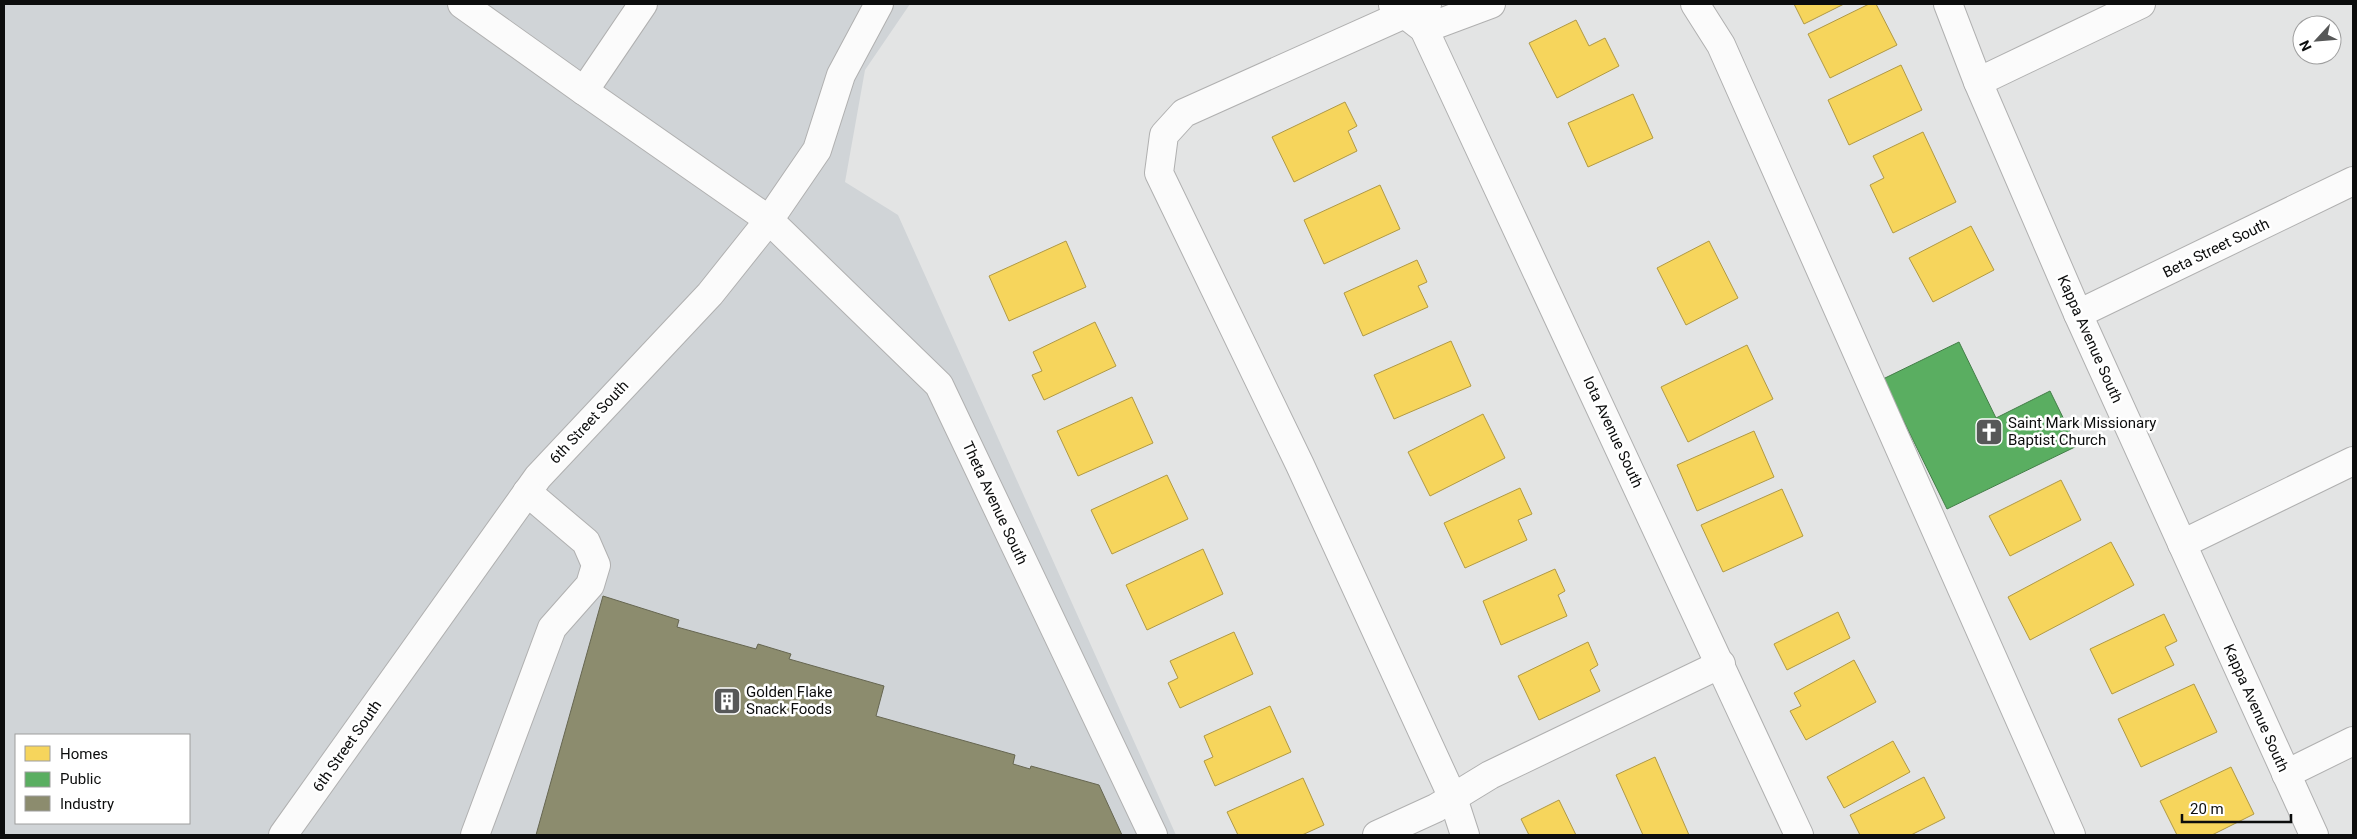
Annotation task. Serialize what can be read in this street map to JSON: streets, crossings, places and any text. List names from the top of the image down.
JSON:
{
  "streets": {
    "street": [
      "Beta Street South",
      "Kappa Avenue South",
      "6th Street South",
      "Iota Avenue South",
      "Theta Avenue South"
    ]
  },
  "crossings": [
    ["Beta Street South", "Kappa Avenue South"],
    ["6th Street South", "Theta Avenue South"]
  ],
  "places": {
    "church": ["Saint Mark Missionary Baptist Church"],
    "building": ["Golden Flake Snack Foods"]
  },
  "legend": ["Homes", "Public", "Industry"],
  "scale_bar": "20 m",
  "north": "bottom left"
}
